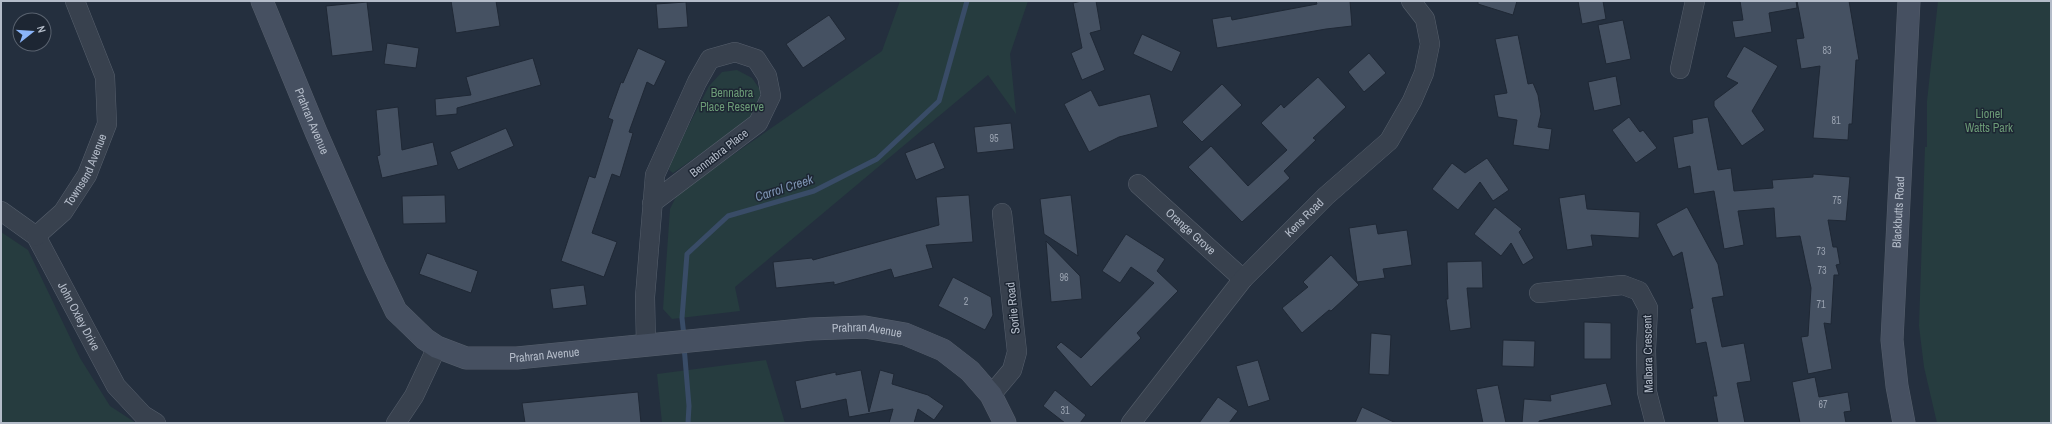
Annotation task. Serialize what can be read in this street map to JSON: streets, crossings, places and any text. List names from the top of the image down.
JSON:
{
  "streets": {
    "street": [
      "Prahran Avenue",
      "Bennabra Place",
      "Townsend Avenue",
      "Blackbutts Road",
      "Kens Road",
      "Orange Grove",
      "Sorlie Road",
      "John Oxley Drive",
      "Malbara Crescent"
    ]
  },
  "crossings": [
    ["Prahran Avenue", "Bennabra Place"],
    ["Prahran Avenue", "Sorlie Road"],
    ["Townsend Avenue", "John Oxley Drive"],
    ["Kens Road", "Orange Grove"]
  ],
  "water": ["Carrol Creek"],
  "parks": ["Bennabra Place Reserve", "Lionel Watts Park"],
  "house_numbers": [
    "83",
    "81",
    "95",
    "75",
    "73",
    "73",
    "96",
    "2",
    "71",
    "67",
    "31"
  ],
  "north": "right"
}
